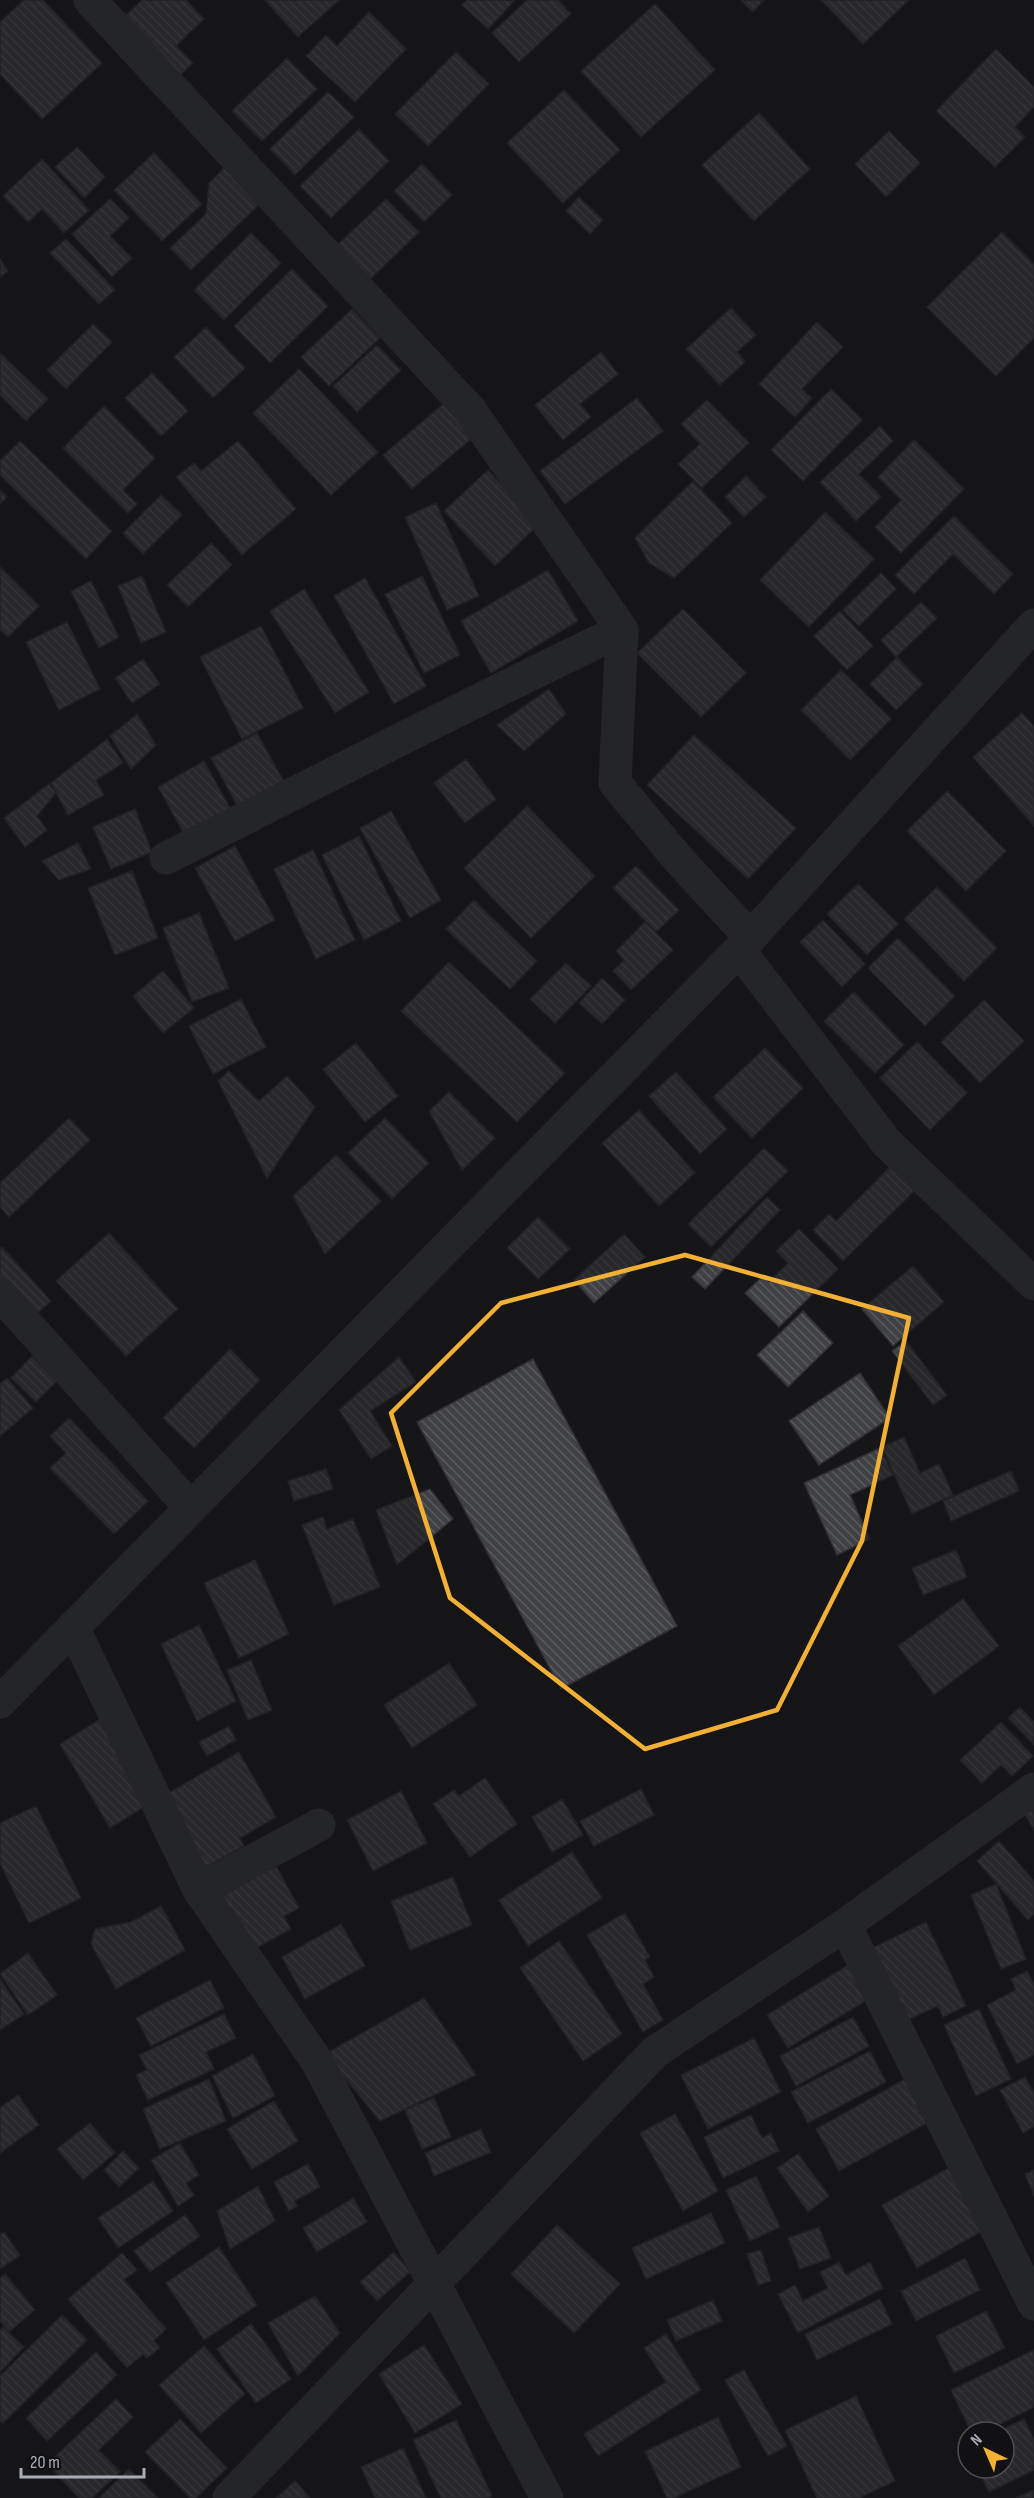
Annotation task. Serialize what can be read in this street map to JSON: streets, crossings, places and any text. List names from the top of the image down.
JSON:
{
  "scale_bar": "20 m",
  "north": "top left"
}
